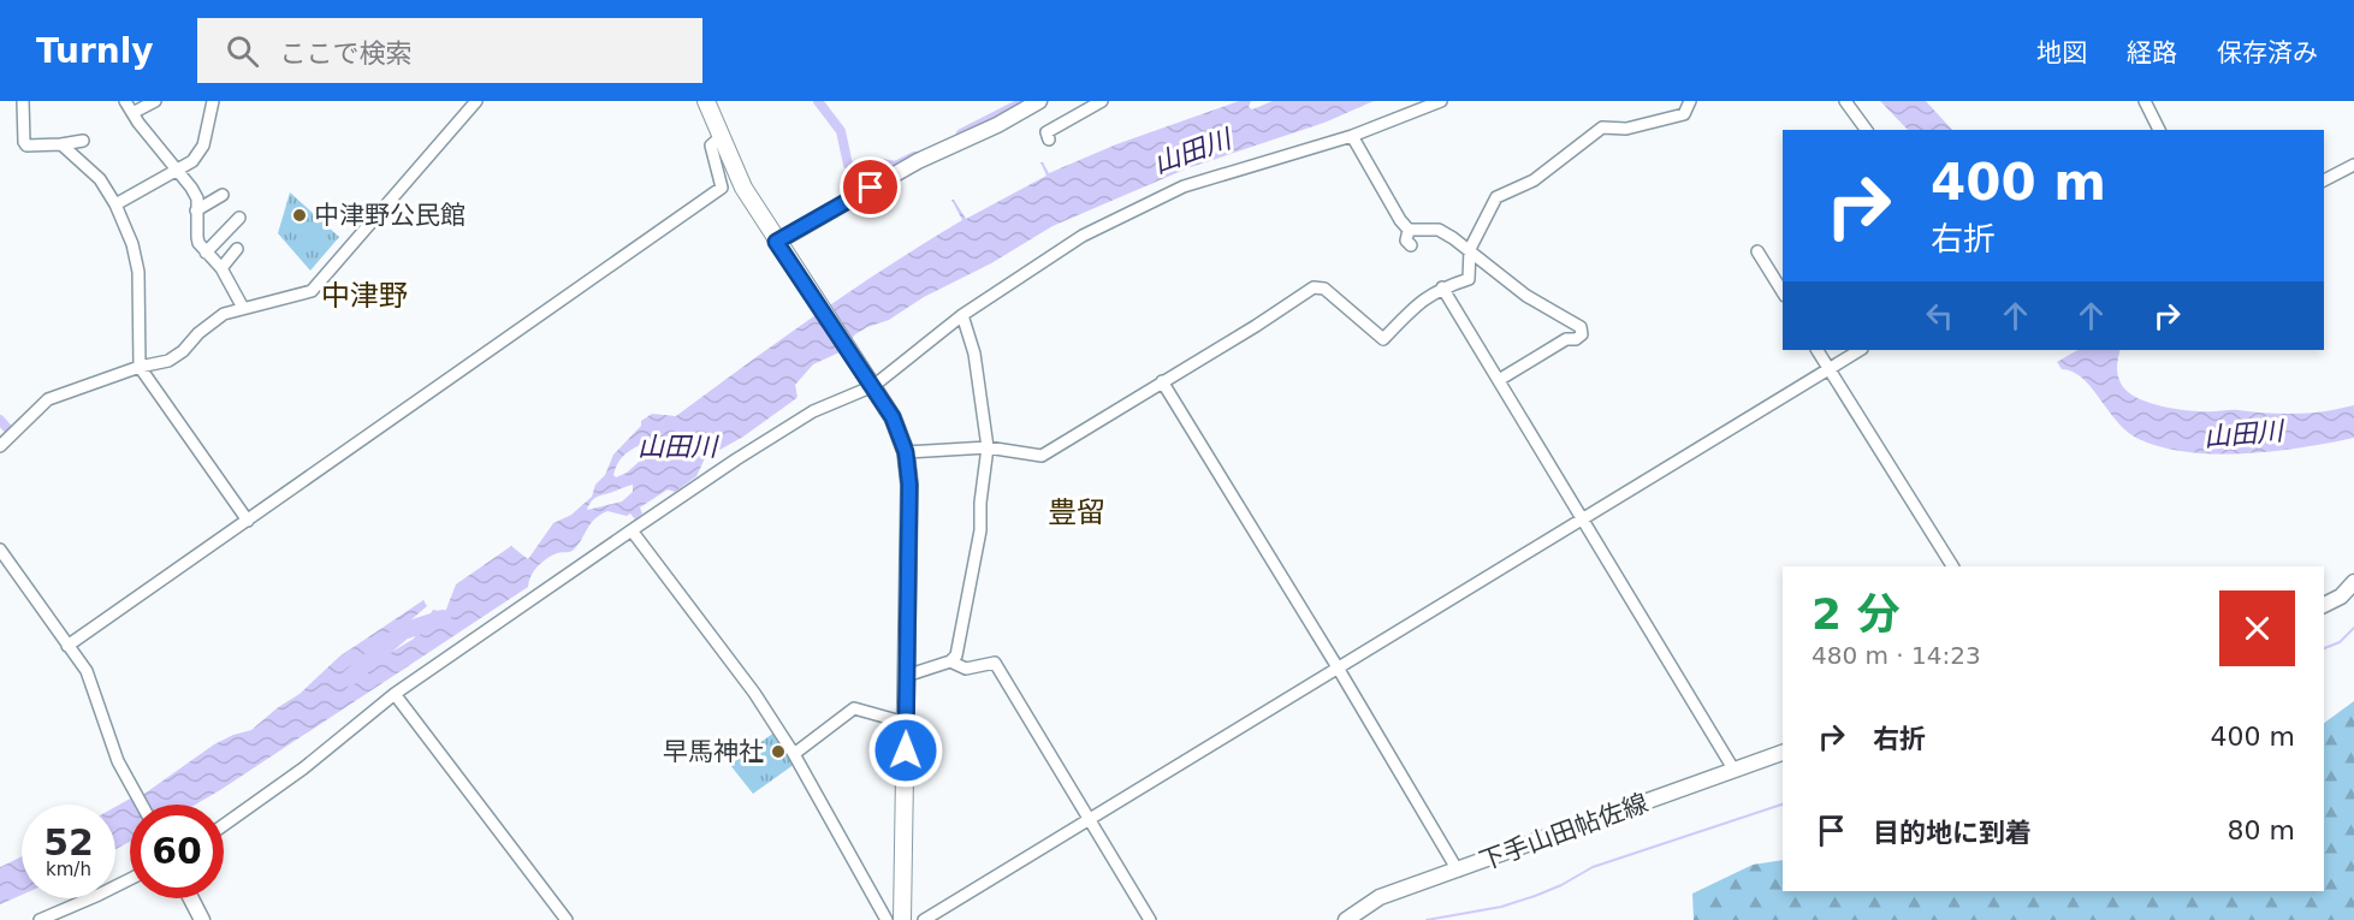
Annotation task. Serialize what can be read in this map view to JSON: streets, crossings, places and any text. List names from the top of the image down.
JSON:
{
  "streets": {
    "main road": ["下手山田帖佐線"]
  },
  "districts": ["中津野", "豊留"],
  "water": ["山田川"],
  "places": ["中津野公民館", "早馬神社"],
  "page": {
    "header": "Turnly",
    "search": "ここで検索",
    "nav": ["地図", "経路", "保存済み"],
    "turn": ["400 m", "右折"],
    "heading": ["2 分", "480 m · 14:23"],
    "list": [
      {
        "name": "右折",
        "value": "400 m"
      },
      {
        "name": "目的地に到着",
        "value": "80 m"
      }
    ],
    "speed": "52 km/h",
    "limit": "60"
  }
}
